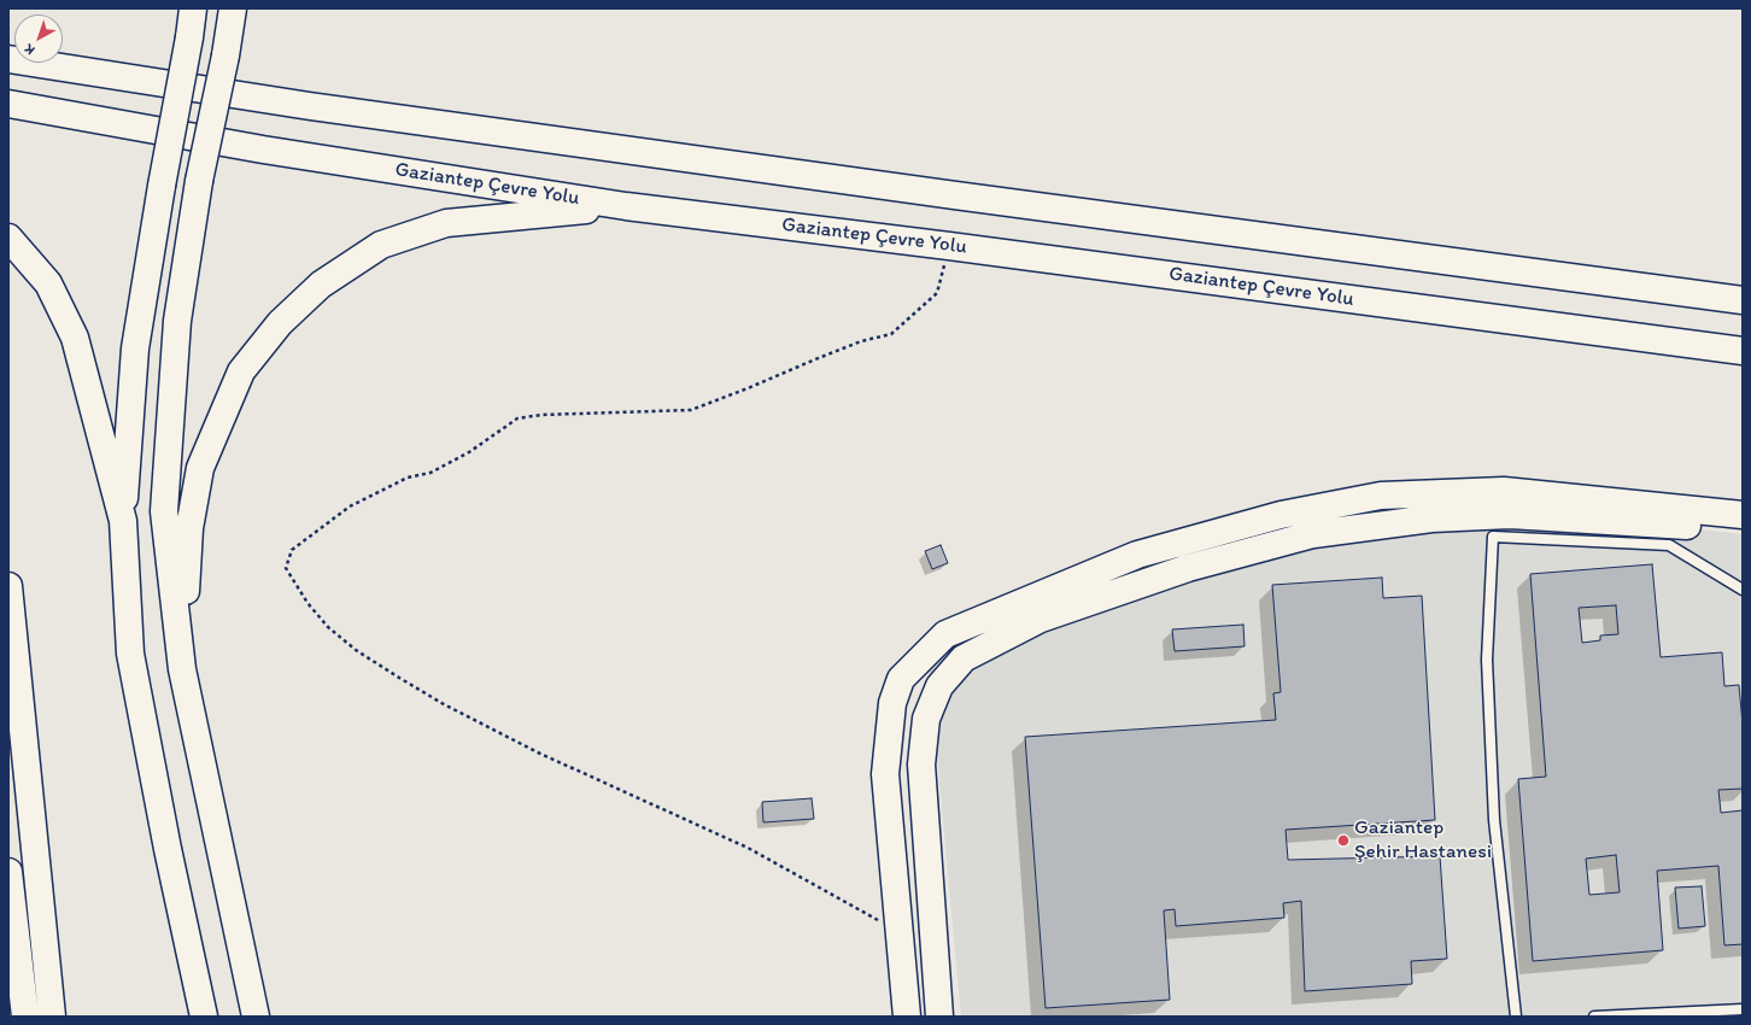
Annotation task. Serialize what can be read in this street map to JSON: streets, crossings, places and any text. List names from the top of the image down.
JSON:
{
  "streets": {
    "main road": ["Gaziantep Çevre Yolu"]
  },
  "places": ["Gaziantep Şehir Hastanesi"],
  "north": "bottom left"
}
